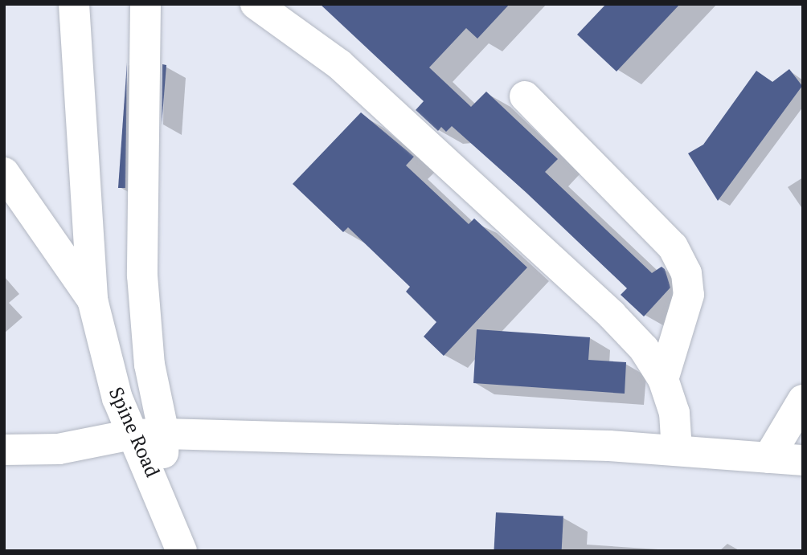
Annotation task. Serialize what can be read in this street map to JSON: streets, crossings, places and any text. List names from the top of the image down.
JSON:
{
  "streets": {
    "street": ["Spine Road"]
  }
}
